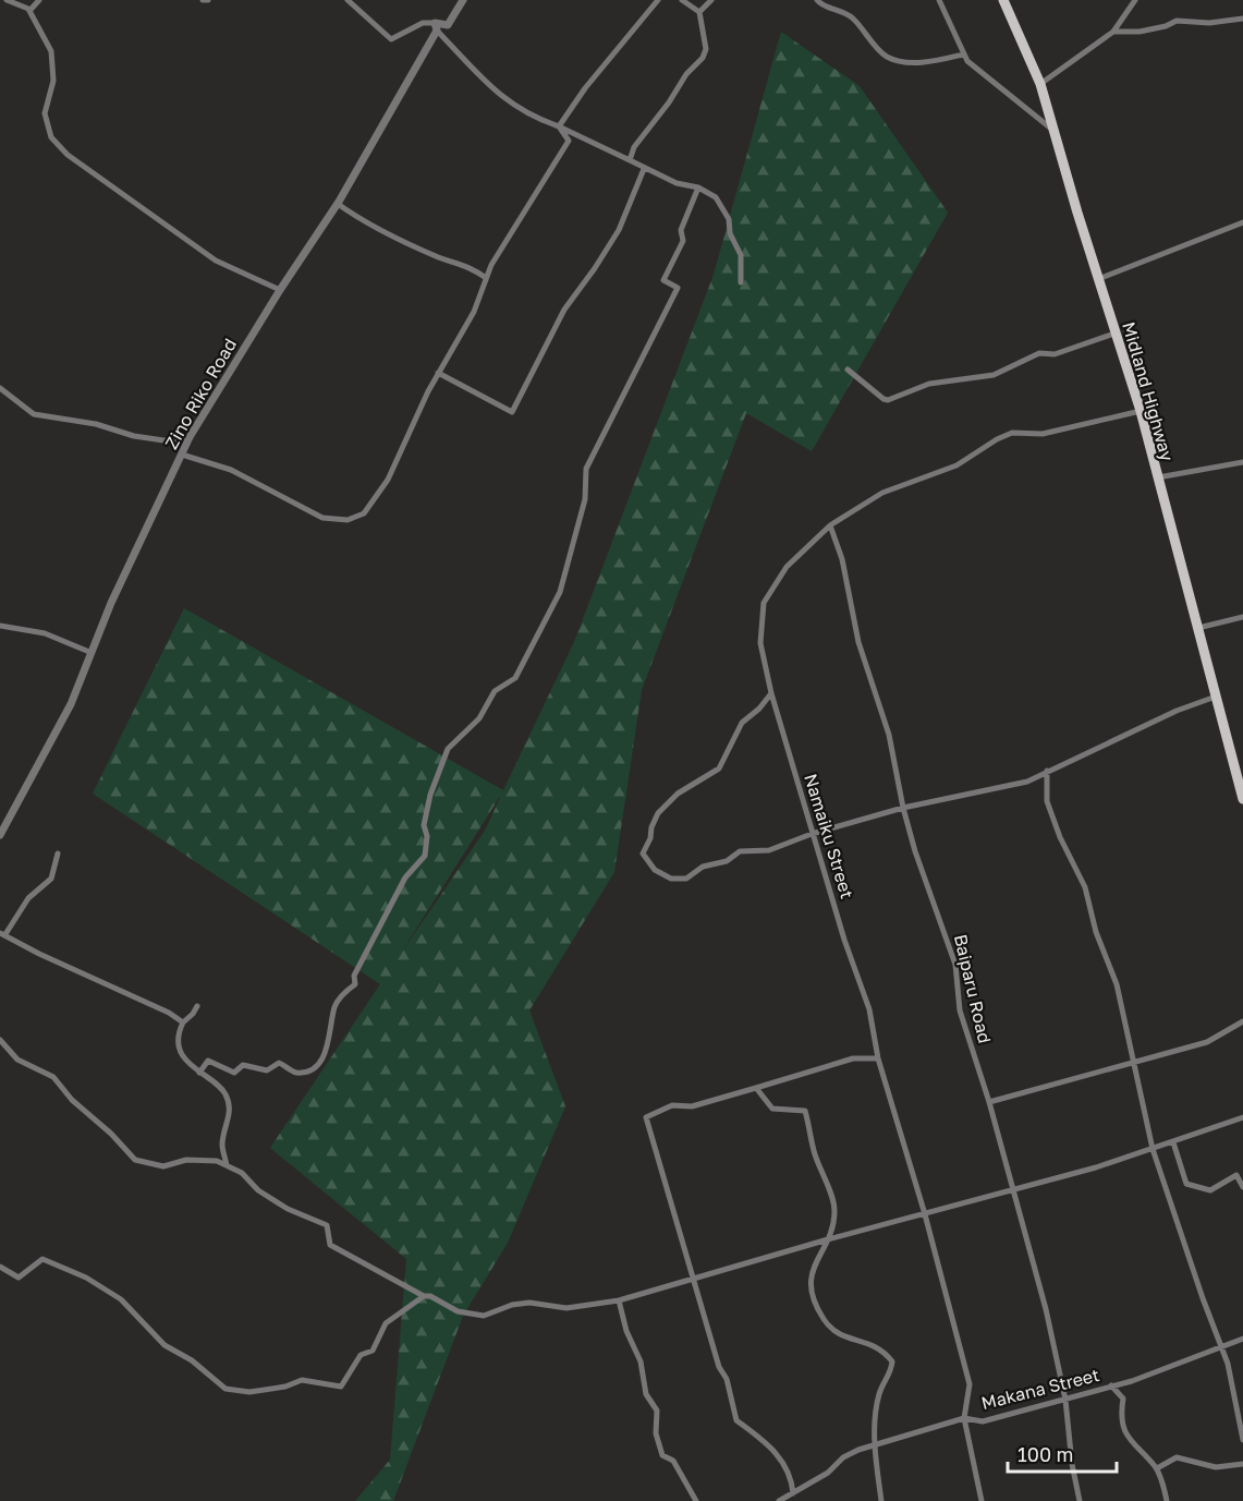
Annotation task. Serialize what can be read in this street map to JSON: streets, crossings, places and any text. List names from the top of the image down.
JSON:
{
  "streets": {
    "main road": ["Midland Highway"],
    "street": [
      "Zino Riko Road",
      "Namaiku Street",
      "Baiparu Road",
      "Makana Street"
    ]
  },
  "crossings": [
    ["Midland Highway", "Namaiku Street"],
    ["Namaiku Street", "Baiparu Road"],
    ["Namaiku Street", "Makana Street"],
    ["Baiparu Road", "Makana Street"]
  ],
  "scale_bar": "100 m"
}
